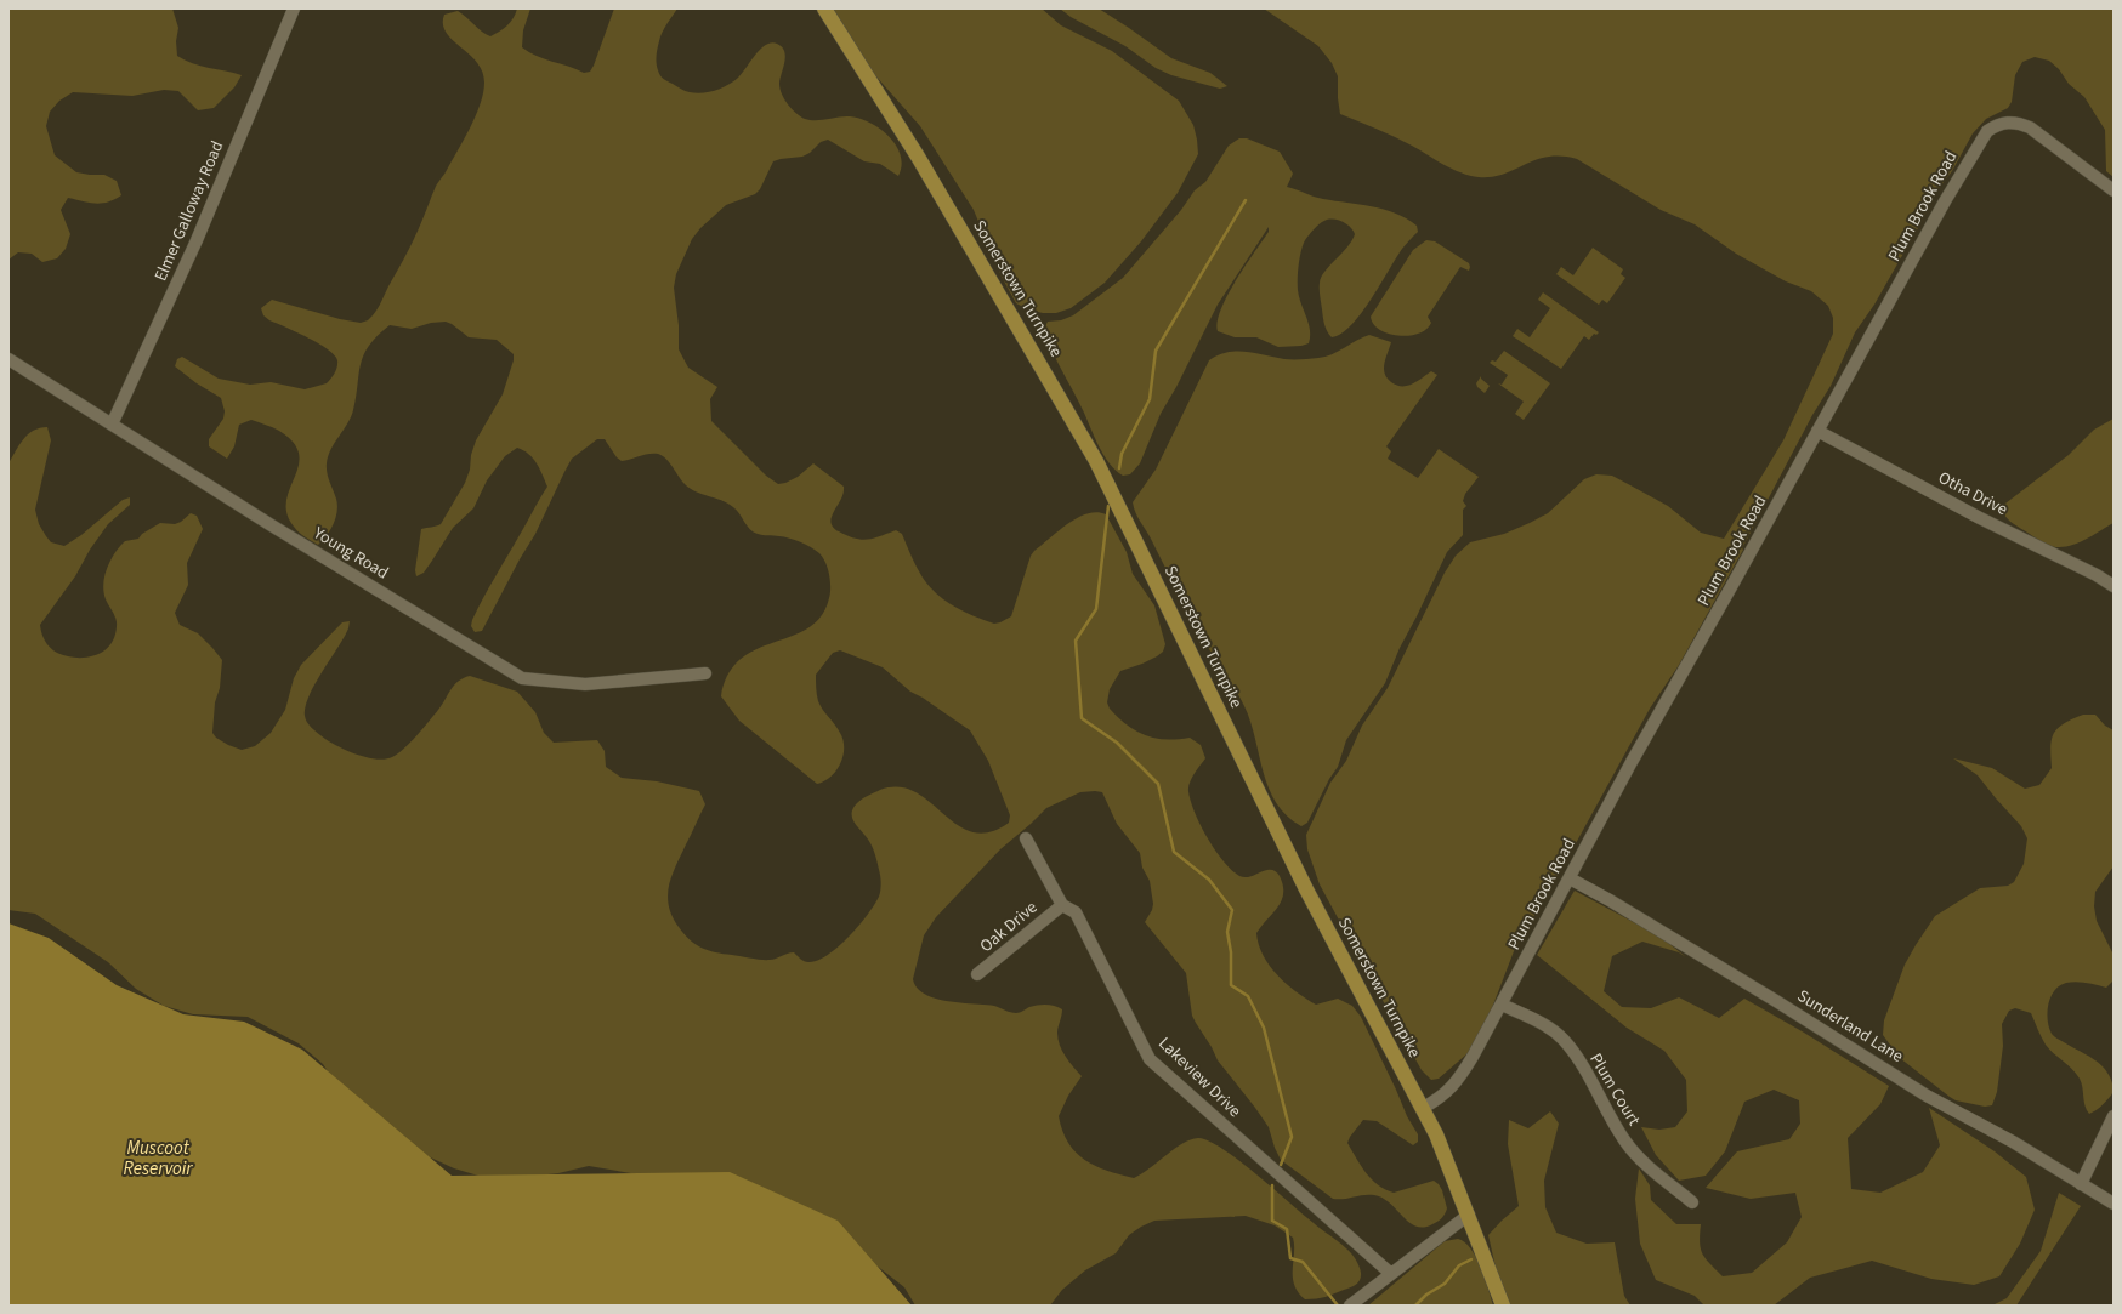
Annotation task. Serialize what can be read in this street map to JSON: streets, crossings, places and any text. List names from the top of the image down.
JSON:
{
  "streets": {
    "main road": ["Somerstown Turnpike"],
    "street": [
      "Plum Brook Road",
      "Elmer Galloway Road",
      "Otha Drive",
      "Young Road",
      "Oak Drive",
      "Sunderland Lane",
      "Lakeview Drive",
      "Plum Court"
    ]
  },
  "crossings": [
    ["Plum Brook Road", "Somerstown Turnpike"],
    ["Plum Brook Road", "Otha Drive"],
    ["Plum Brook Road", "Sunderland Lane"],
    ["Plum Brook Road", "Plum Court"],
    ["Elmer Galloway Road", "Young Road"],
    ["Oak Drive", "Lakeview Drive"]
  ],
  "water": ["Muscoot Reservoir"]
}
